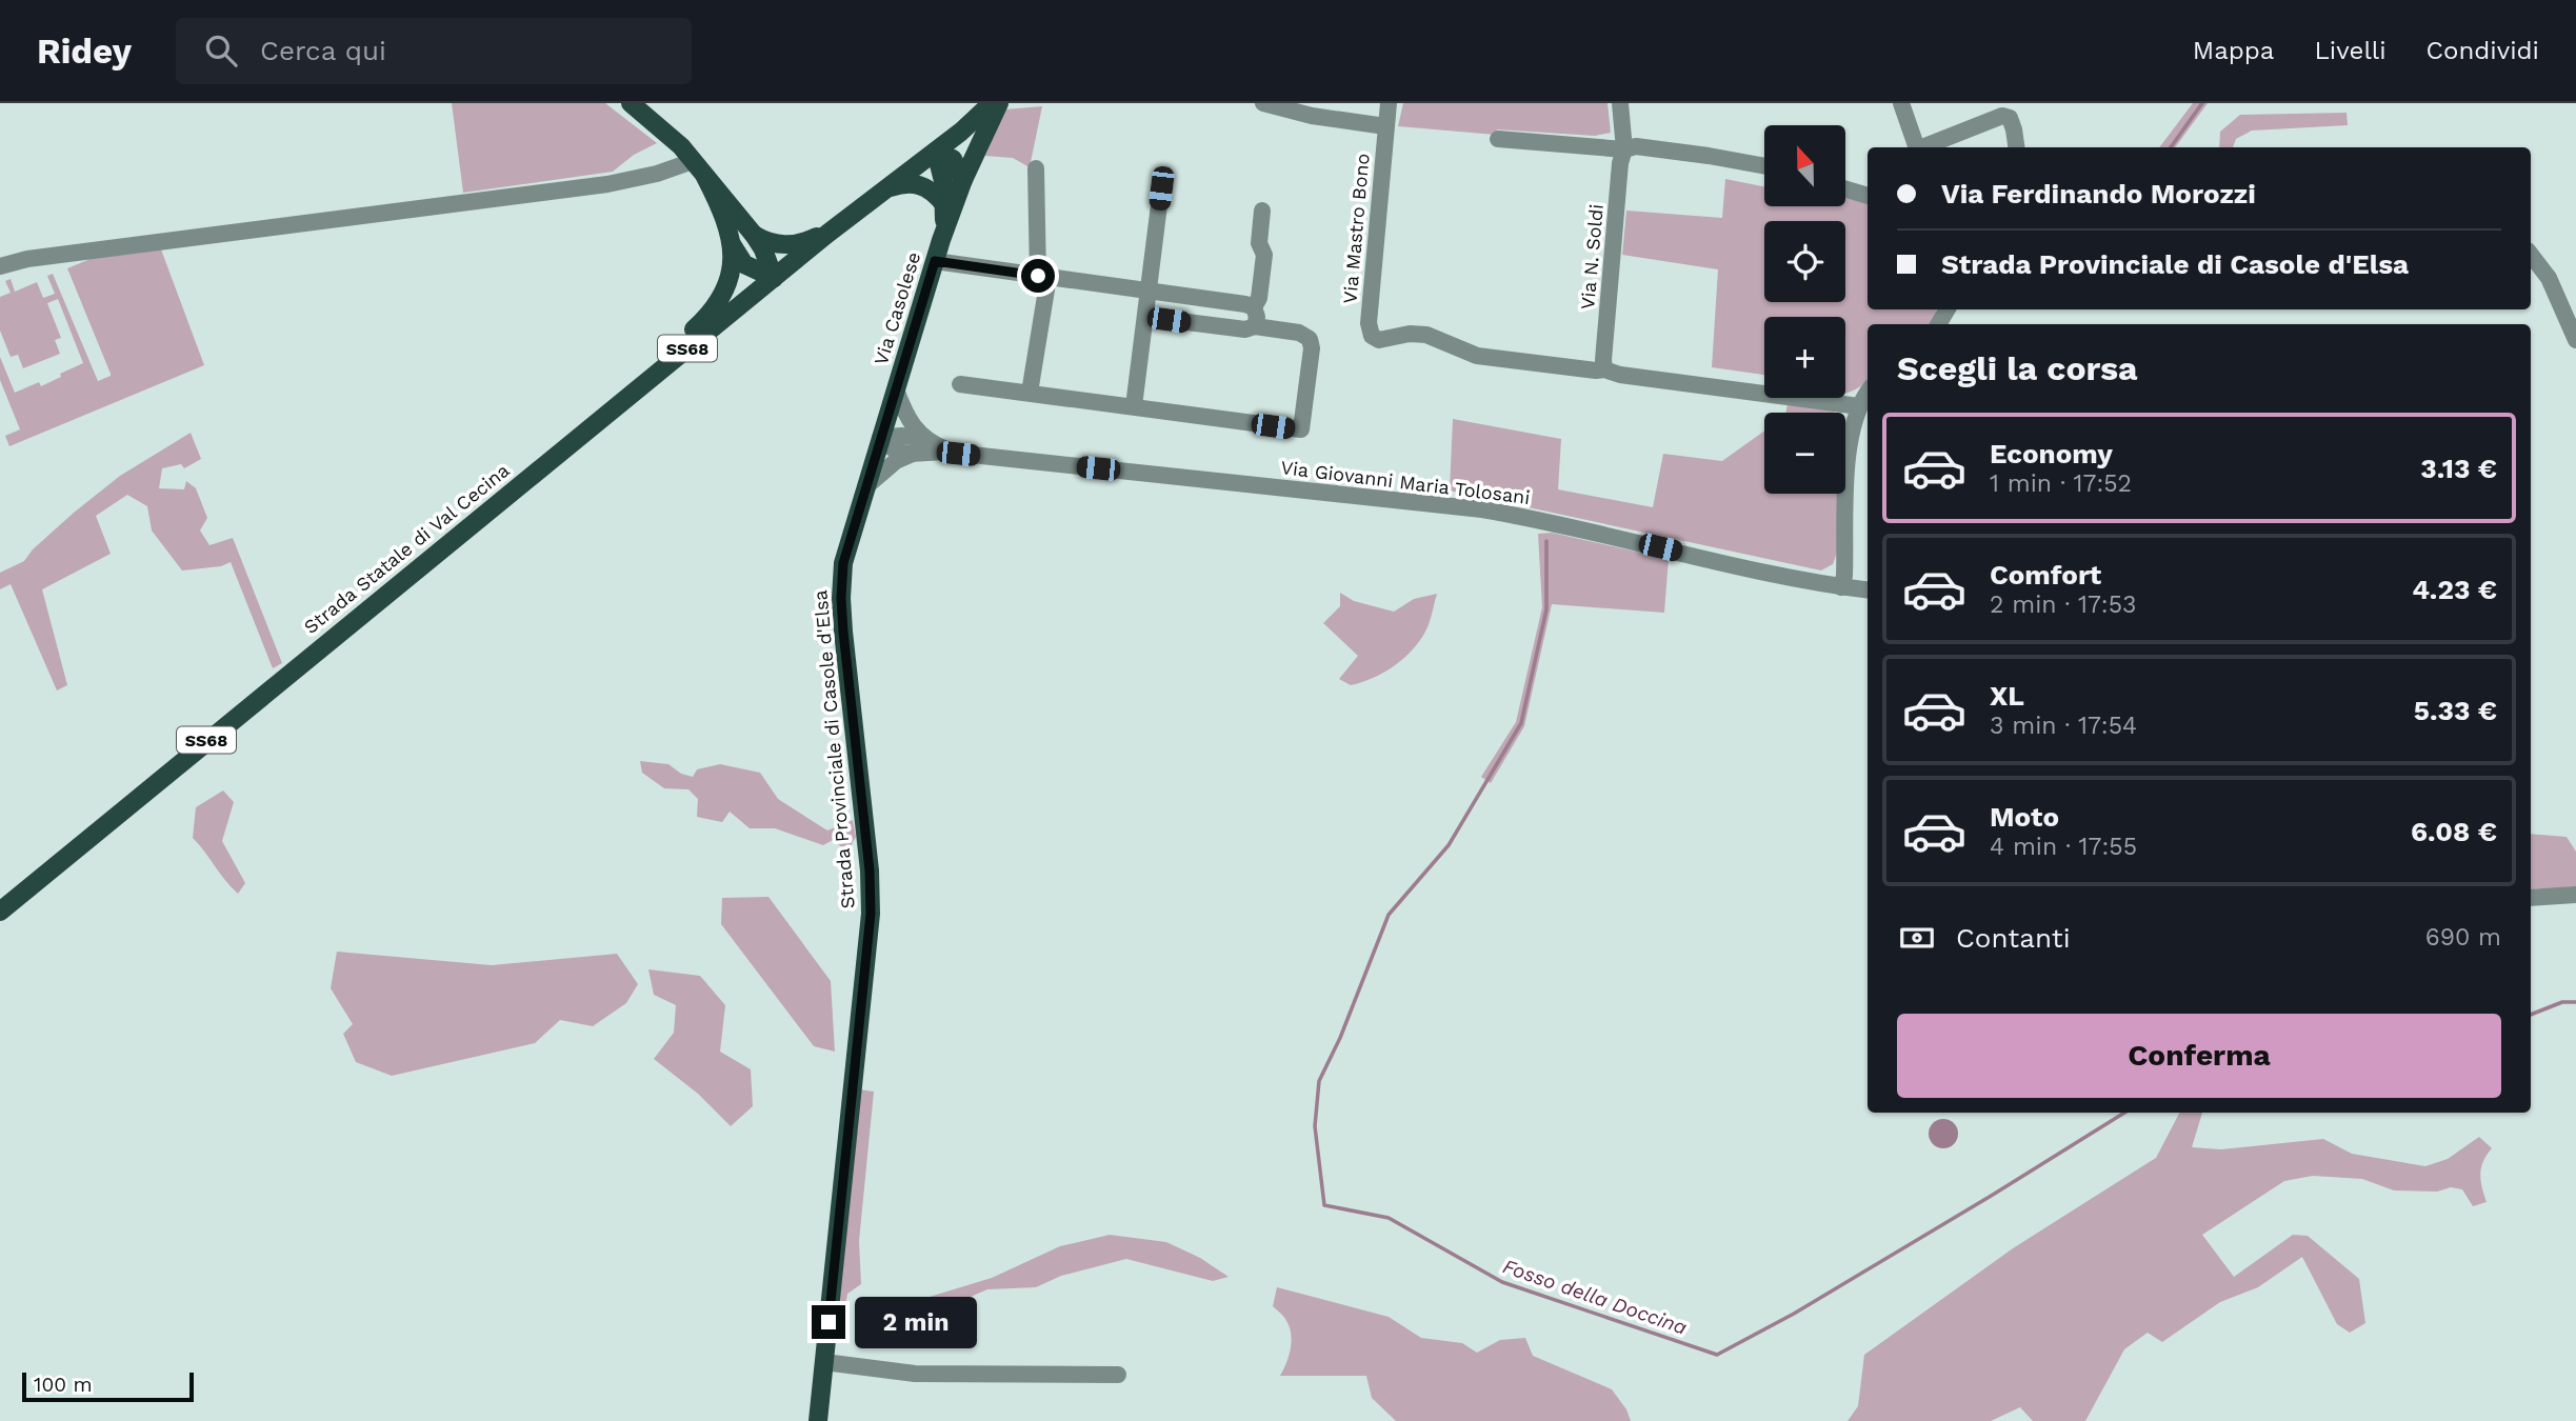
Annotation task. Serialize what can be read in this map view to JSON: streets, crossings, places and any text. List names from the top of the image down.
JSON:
{
  "streets": {
    "main road": [
      "Via Casolese",
      "SS68",
      "Strada Statale di Val Cecina",
      "Strada Provinciale di Casole d'Elsa"
    ],
    "street": ["Via Mastro Bono", "Via N. Soldi", "Via Giovanni Maria Tolosani"]
  },
  "crossings": [
    ["Via Mastro Bono", "Via N. Soldi"],
    ["Via Casolese", "SS68"],
    ["Via Casolese", "Strada Provinciale di Casole d'Elsa"],
    ["SS68", "Strada Statale di Val Cecina"],
    ["Via Giovanni Maria Tolosani", "Strada Provinciale di Casole d'Elsa"]
  ],
  "water": ["Fosso della Doccina"],
  "scale_bar": "100 m",
  "north": "top",
  "page": {
    "header": "Ridey",
    "search": "Cerca qui",
    "nav": ["Mappa", "Livelli", "Condividi"],
    "map_buttons": ["+", "−"],
    "banner": ["Via Ferdinando Morozzi", "Strada Provinciale di Casole d'Elsa"],
    "heading": "Scegli la corsa",
    "list": [
      {
        "name": "Economy",
        "note": "1 min · 17:52",
        "value": "3.13 €"
      },
      {
        "name": "Comfort",
        "note": "2 min · 17:53",
        "value": "4.23 €"
      },
      {
        "name": "XL",
        "note": "3 min · 17:54",
        "value": "5.33 €"
      },
      {
        "name": "Moto",
        "note": "4 min · 17:55",
        "value": "6.08 €"
      }
    ],
    "pay": ["Contanti", "690 m"],
    "buttons": "Conferma",
    "bubble": "2 min",
    "scale": "100 m"
  }
}
